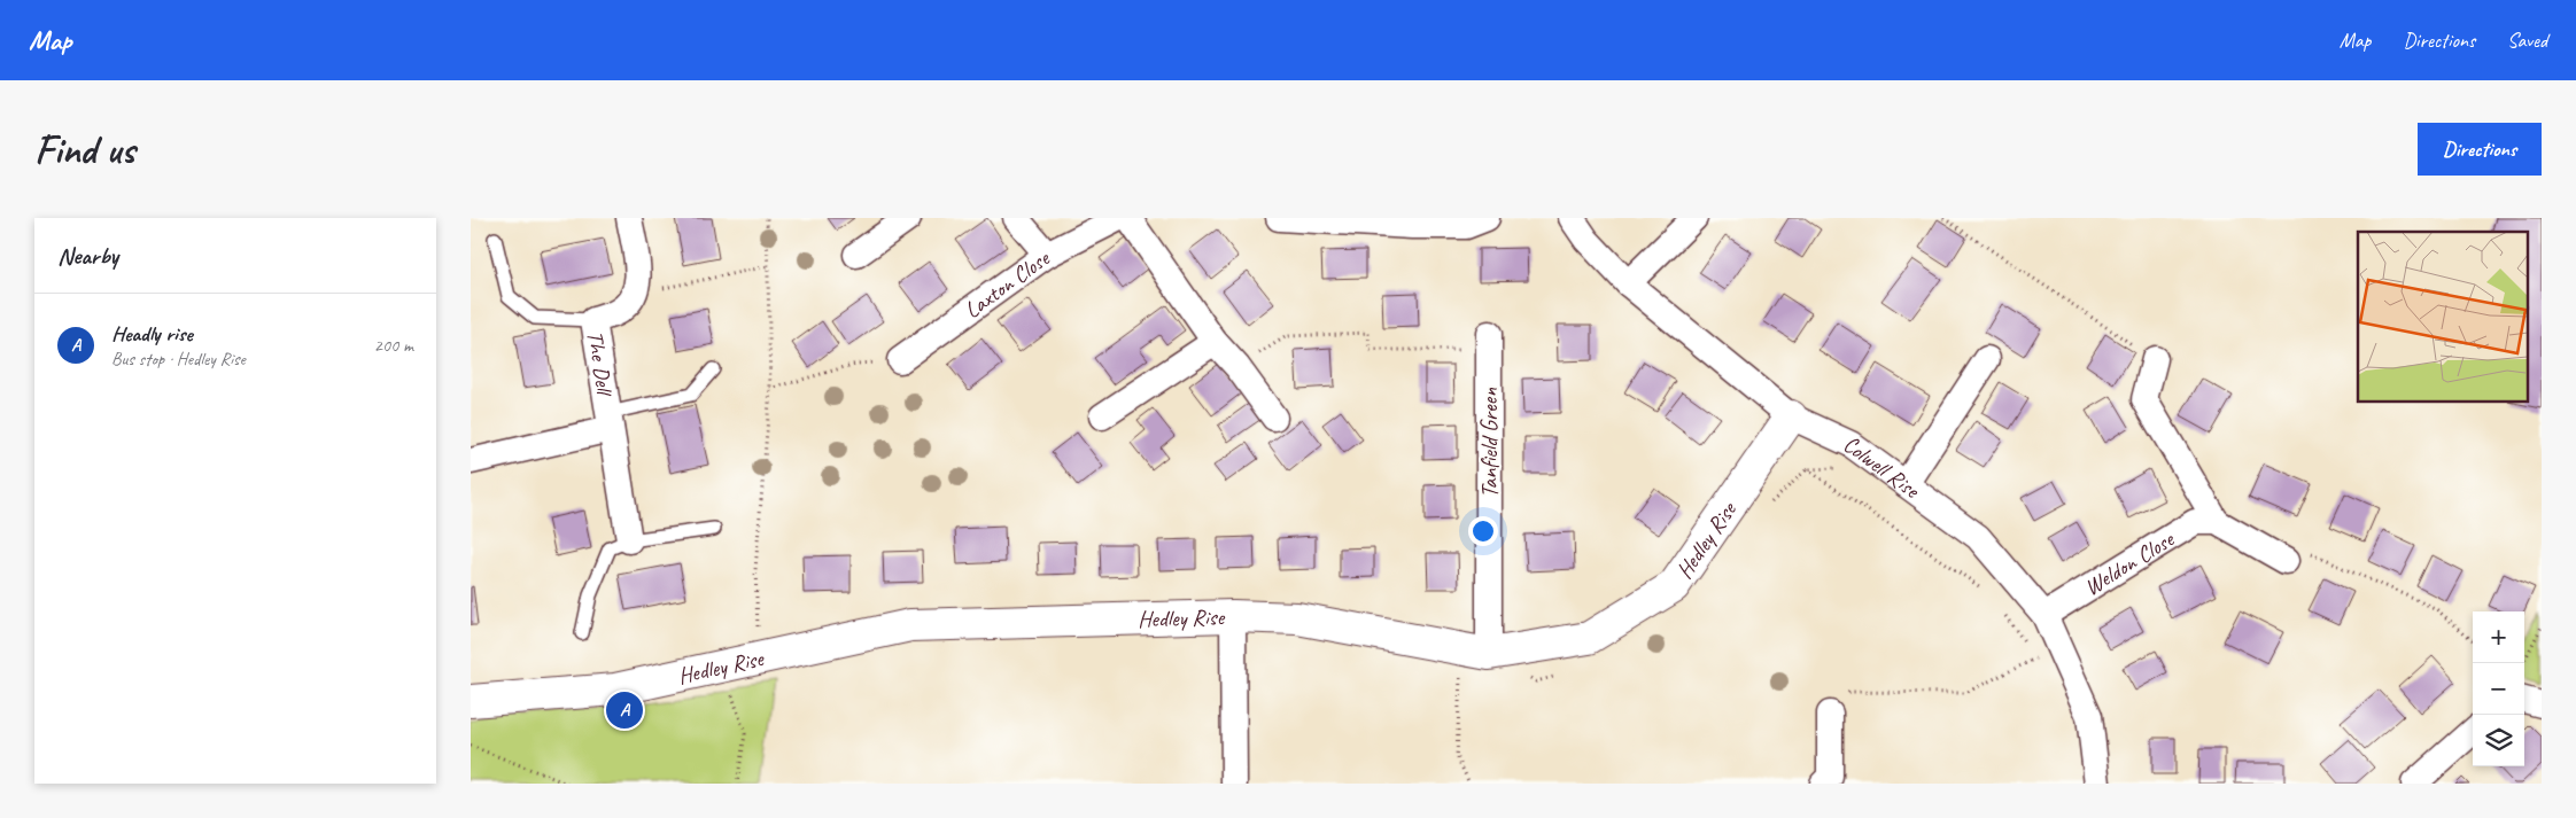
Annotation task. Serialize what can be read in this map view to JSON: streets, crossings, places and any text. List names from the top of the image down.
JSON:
{
  "streets": {
    "street": [
      "Laxton Close",
      "The Dell",
      "Tanfield Green",
      "Colwell Rise",
      "Hedley Rise",
      "Weldon Close"
    ]
  },
  "crossings": [
    ["Tanfield Green", "Hedley Rise"],
    ["Colwell Rise", "Hedley Rise"],
    ["Colwell Rise", "Weldon Close"]
  ],
  "page": {
    "header": "Map",
    "nav": ["Map", "Directions", "Saved"],
    "buttons": "Directions",
    "title": "Find us",
    "heading": "Nearby",
    "list": [
      {
        "mark": "A",
        "name": "Headly rise",
        "note": "Bus stop · Hedley Rise",
        "value": "200 m"
      }
    ],
    "map_buttons": ["+", "−"],
    "pins": "A"
  }
}
